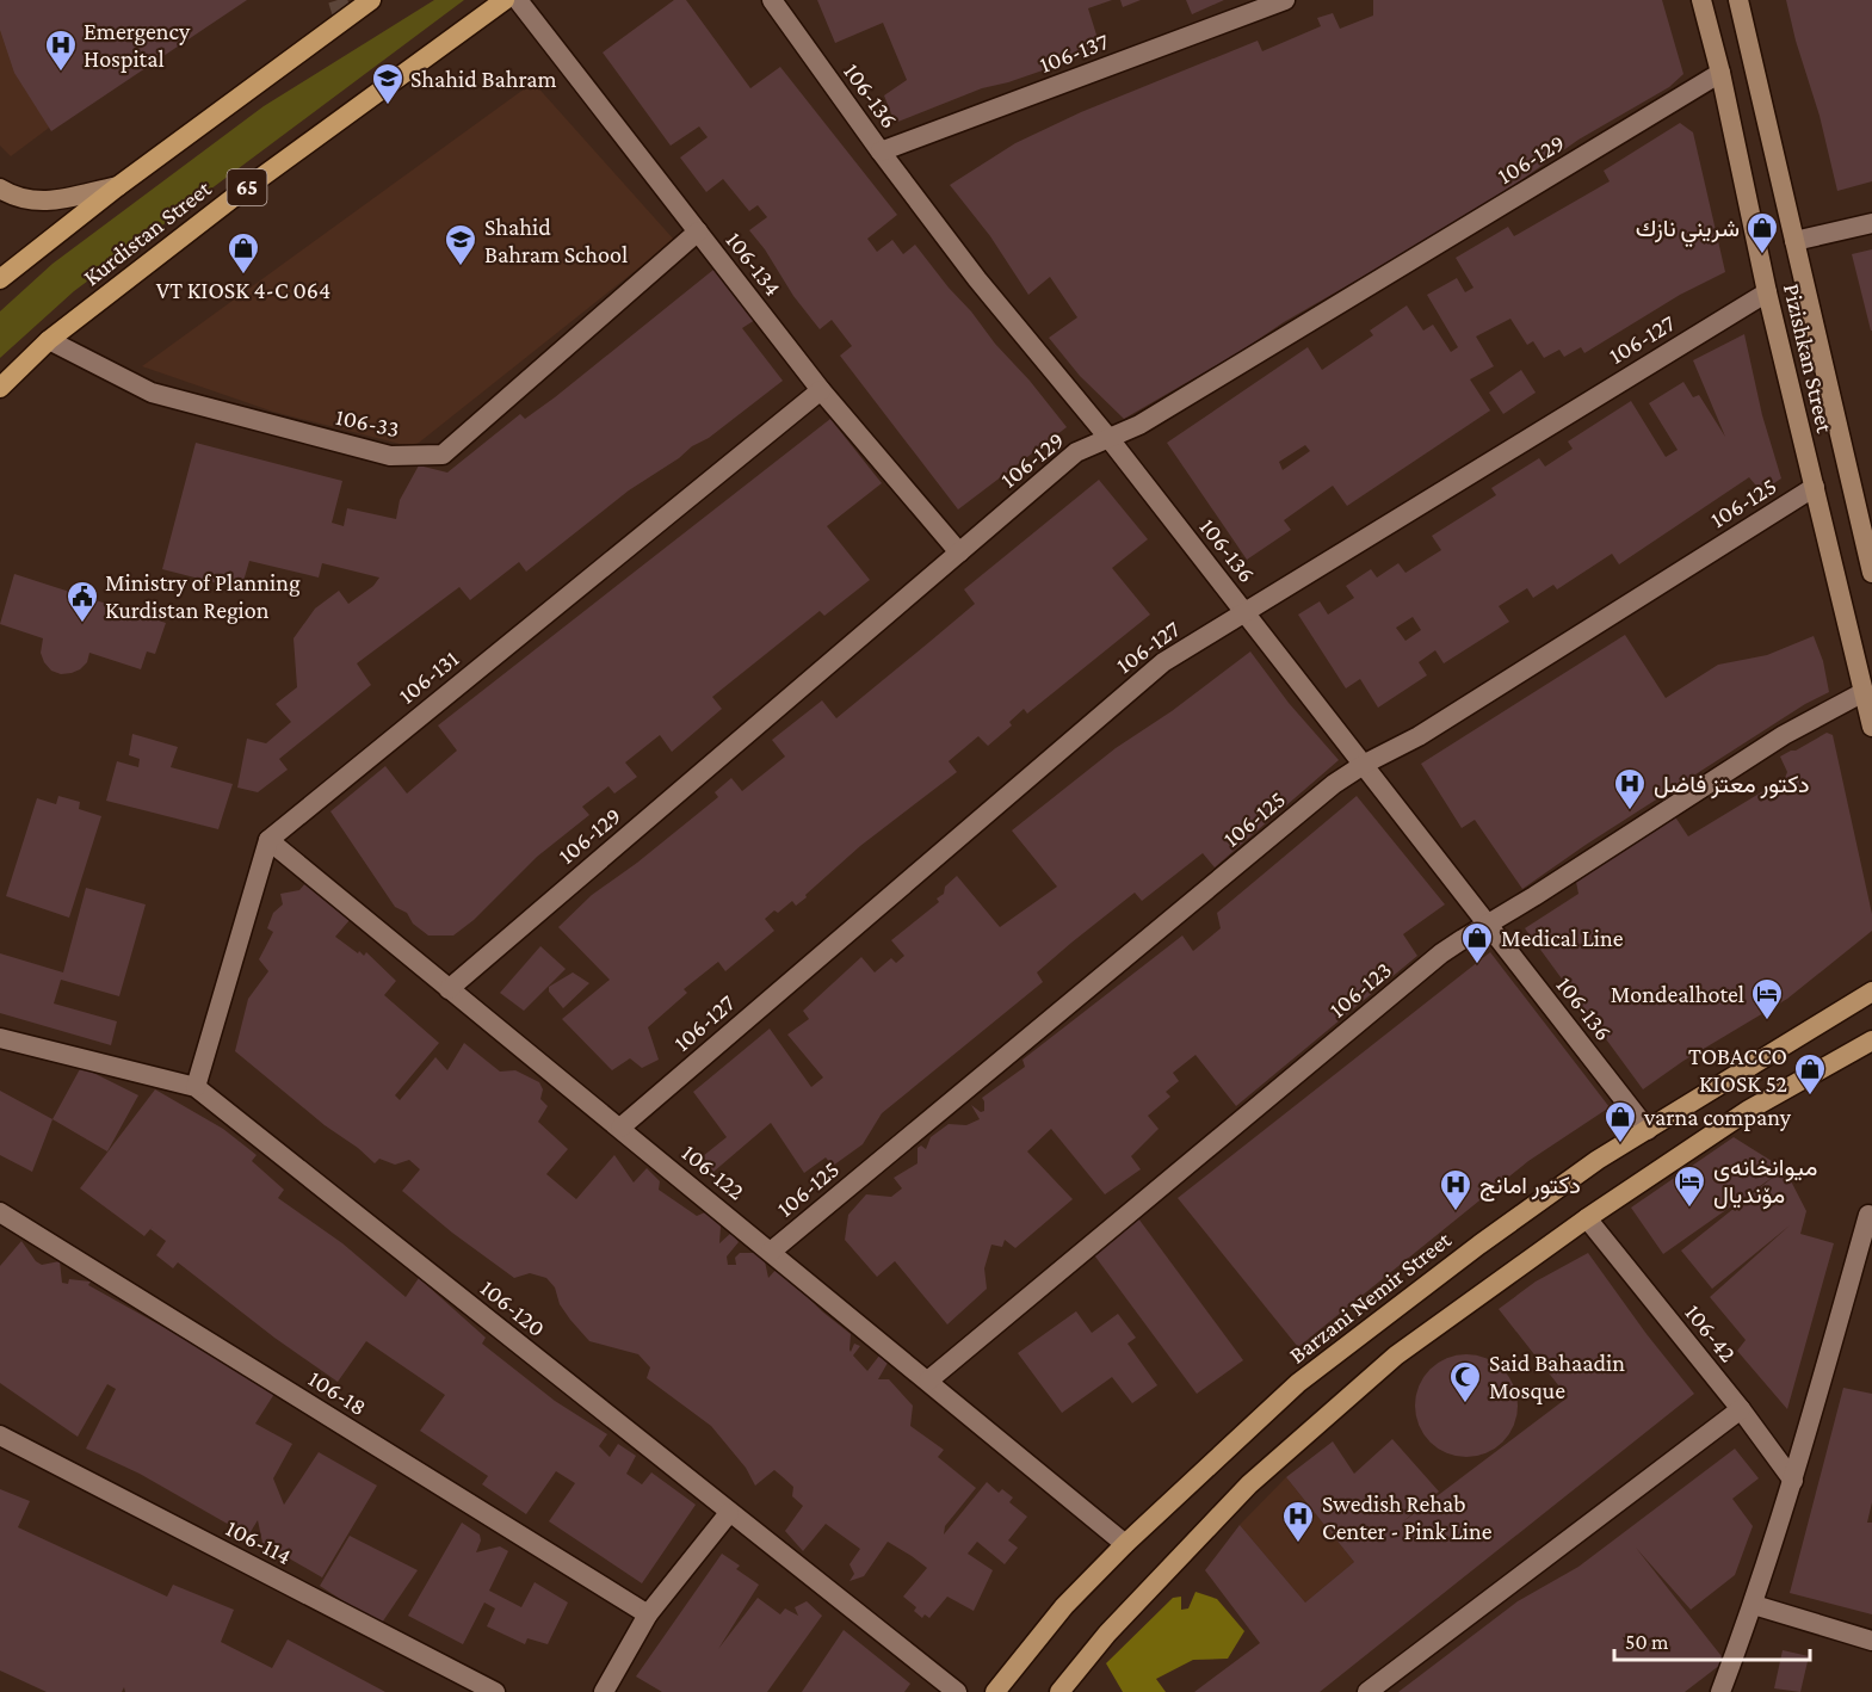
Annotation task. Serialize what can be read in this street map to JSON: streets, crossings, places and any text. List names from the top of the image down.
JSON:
{
  "streets": {
    "highway": ["65", "Kurdistan Street"],
    "main road": ["Pizishkan Street", "Barzani Nemir Street"],
    "street": [
      "106-137",
      "106-136",
      "106-129",
      "106-134",
      "106-127",
      "106-33",
      "106-125",
      "106-131",
      "106-123",
      "106-122",
      "106-120",
      "106-42",
      "106-18",
      "106-114"
    ]
  },
  "crossings": [
    ["106-137", "106-136"],
    ["106-136", "106-129"],
    ["106-136", "106-127"],
    ["106-136", "106-125"],
    ["106-136", "106-123"],
    ["106-136", "Barzani Nemir Street"],
    ["106-129", "106-134"],
    ["106-129", "Pizishkan Street"],
    ["106-129", "106-122"],
    ["Kurdistan Street", "106-33"],
    ["106-134", "106-33"],
    ["106-134", "106-131"],
    ["106-127", "Pizishkan Street"],
    ["106-127", "106-122"],
    ["Pizishkan Street", "106-125"],
    ["Pizishkan Street", "106-123"],
    ["106-125", "106-122"],
    ["106-131", "106-122"],
    ["106-123", "106-122"],
    ["106-122", "Barzani Nemir Street"]
  ],
  "places": {
    "hospital": [
      "Emergency Hospital",
      "دكتور معتز فاضل",
      "دكتور امانج",
      "Swedish Rehab Center - Pink Line"
    ],
    "school or university": ["Shahid Bahram", "Shahid Bahram School"],
    "shop": [
      "شريني نازك",
      "VT KIOSK 4-C 064",
      "Medical Line",
      "TOBACCO KIOSK 52",
      "varna company"
    ],
    "public building": ["Ministry of Planning Kurdistan Region"],
    "hotel": ["Mondealhotel", "میوانخانەی مۆندیال"],
    "mosque": ["Said Bahaadin Mosque"]
  },
  "scale_bar": "50 m"
}
